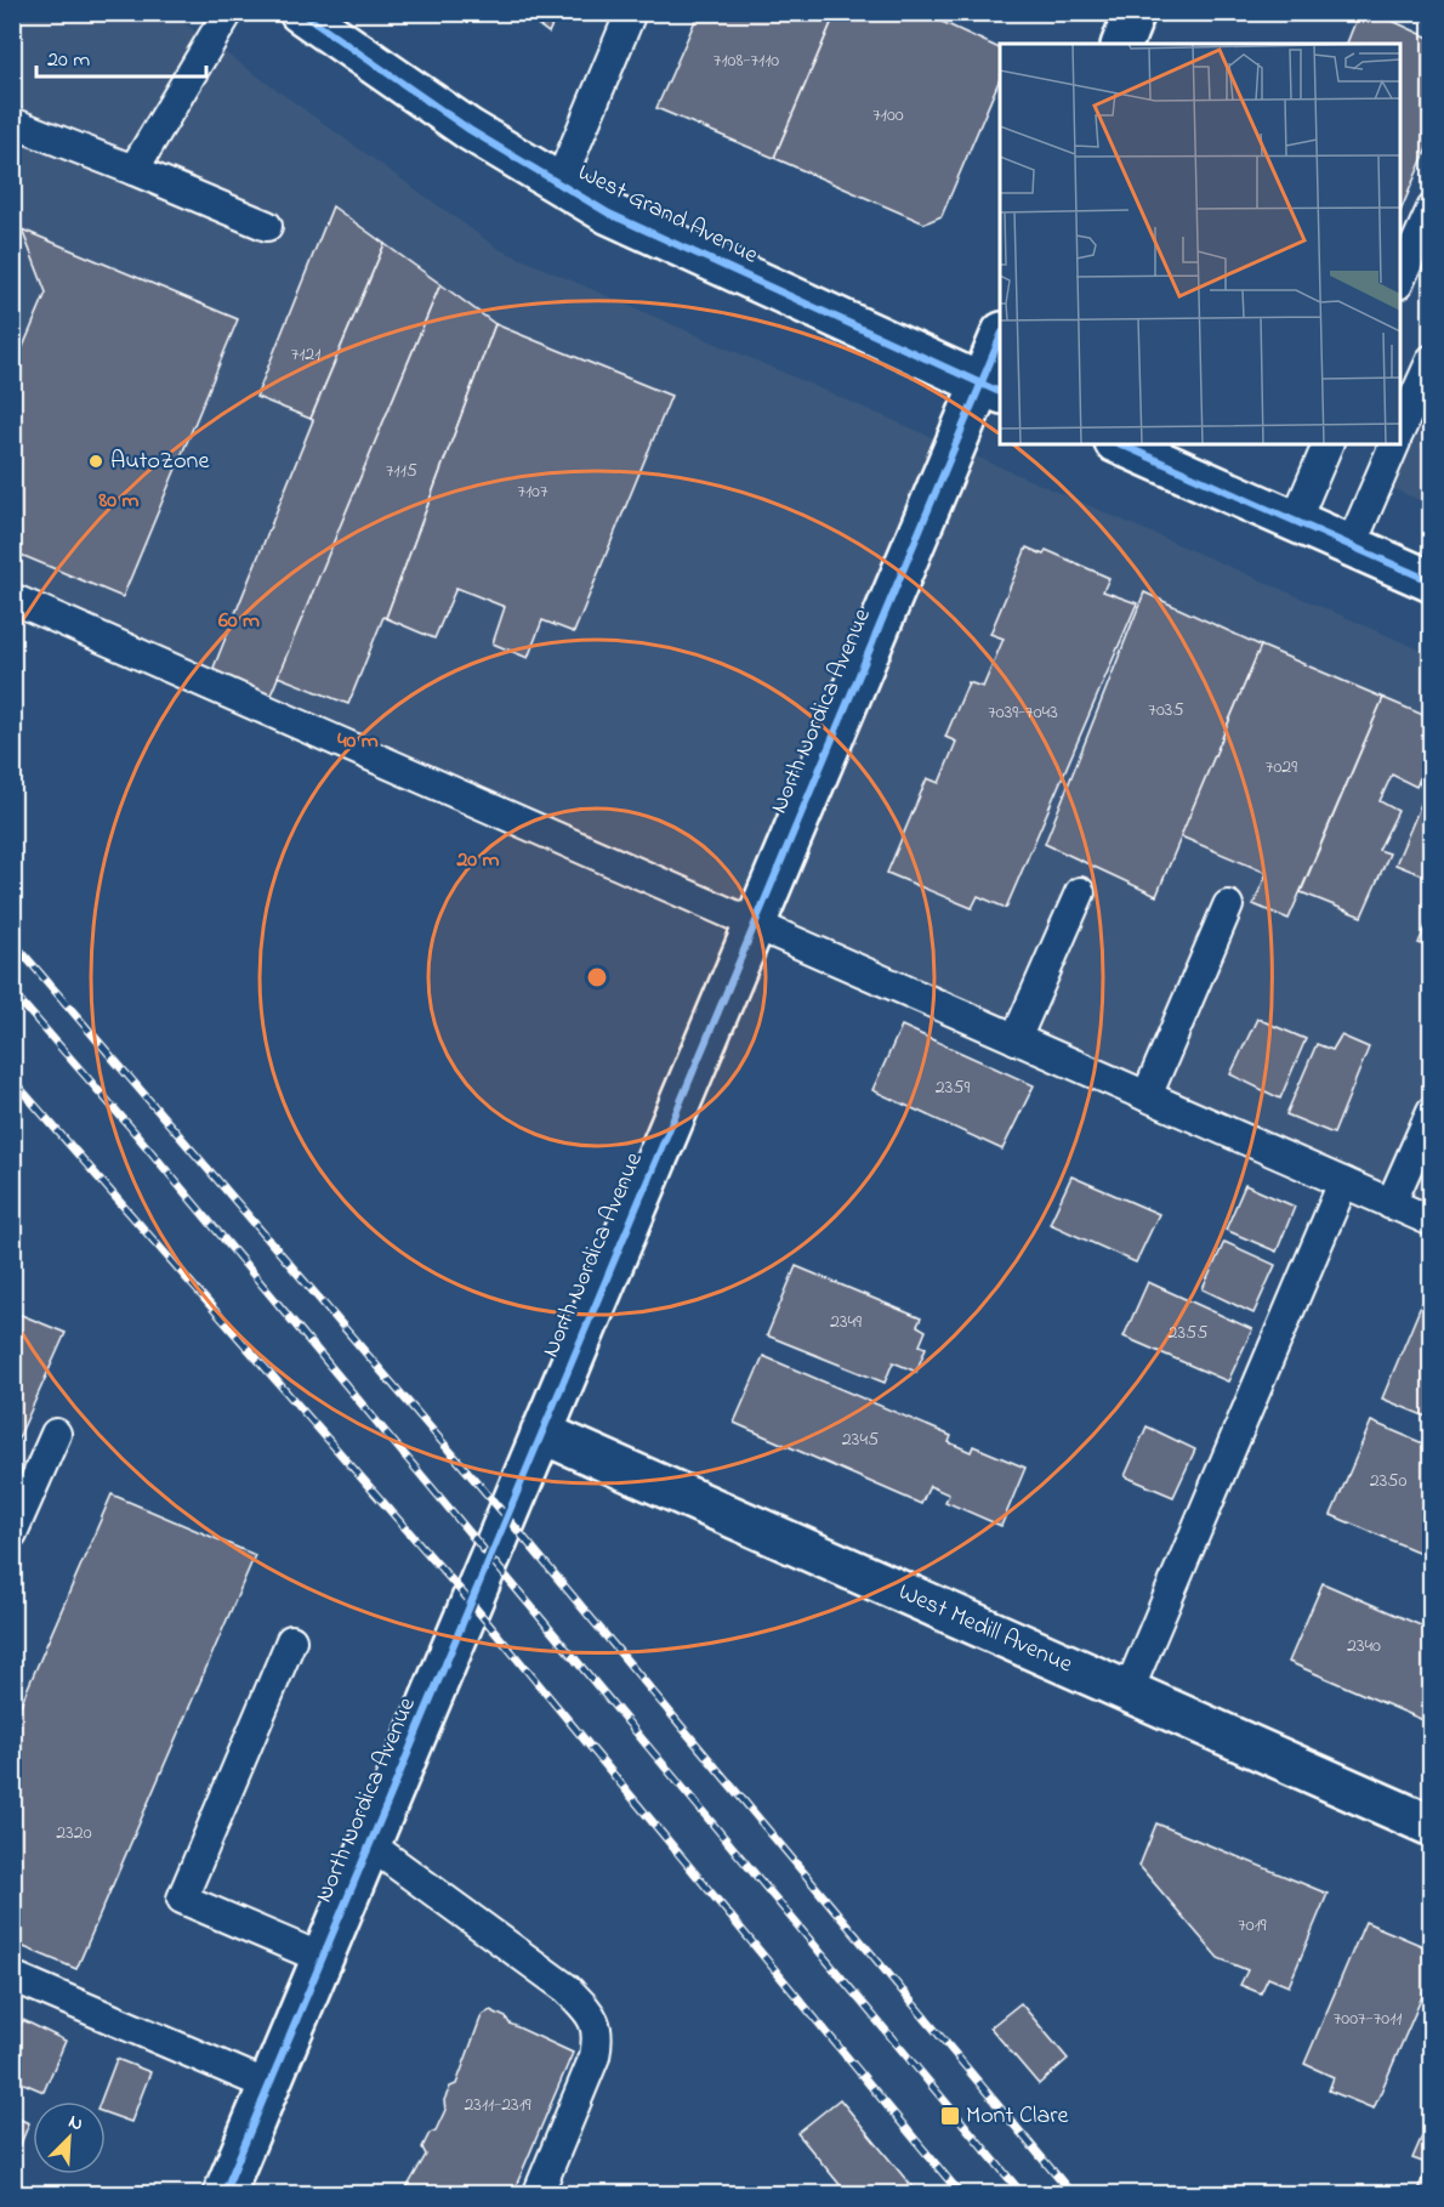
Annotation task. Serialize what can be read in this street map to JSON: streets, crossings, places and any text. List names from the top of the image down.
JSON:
{
  "streets": {
    "street": ["West Grand Avenue", "North Nordica Avenue", "West Medill Avenue"]
  },
  "crossings": [
    ["West Grand Avenue", "North Nordica Avenue"],
    ["North Nordica Avenue", "West Medill Avenue"]
  ],
  "places": {
    "other": ["AutoZone"],
    "transit": ["Mont Clare"]
  },
  "house_numbers": [
    "7108-7110",
    "7100",
    "7121",
    "7115",
    "7107",
    "7035",
    "7039-7043",
    "7029",
    "2359",
    "2349",
    "2355",
    "2345",
    "2350",
    "2340",
    "2320",
    "7019",
    "7007-7011",
    "2311-2319"
  ],
  "scale_bar": "20 m",
  "north": "top right",
  "rings": [
    "80 m",
    "60 m",
    "40 m",
    "20 m"
  ]
}
